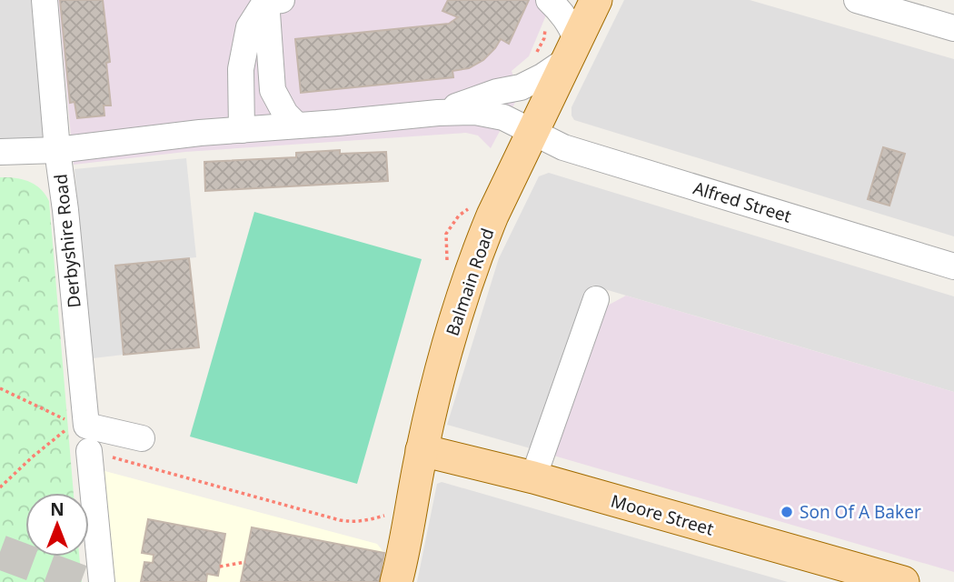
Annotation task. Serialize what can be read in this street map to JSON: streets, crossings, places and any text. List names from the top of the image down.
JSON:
{
  "streets": {
    "main road": ["Balmain Road", "Moore Street"],
    "street": ["Alfred Street", "Derbyshire Road"]
  },
  "crossings": [
    ["Alfred Street", "Balmain Road"],
    ["Balmain Road", "Moore Street"]
  ],
  "places": ["Son Of A Baker"],
  "north": "top"
}
